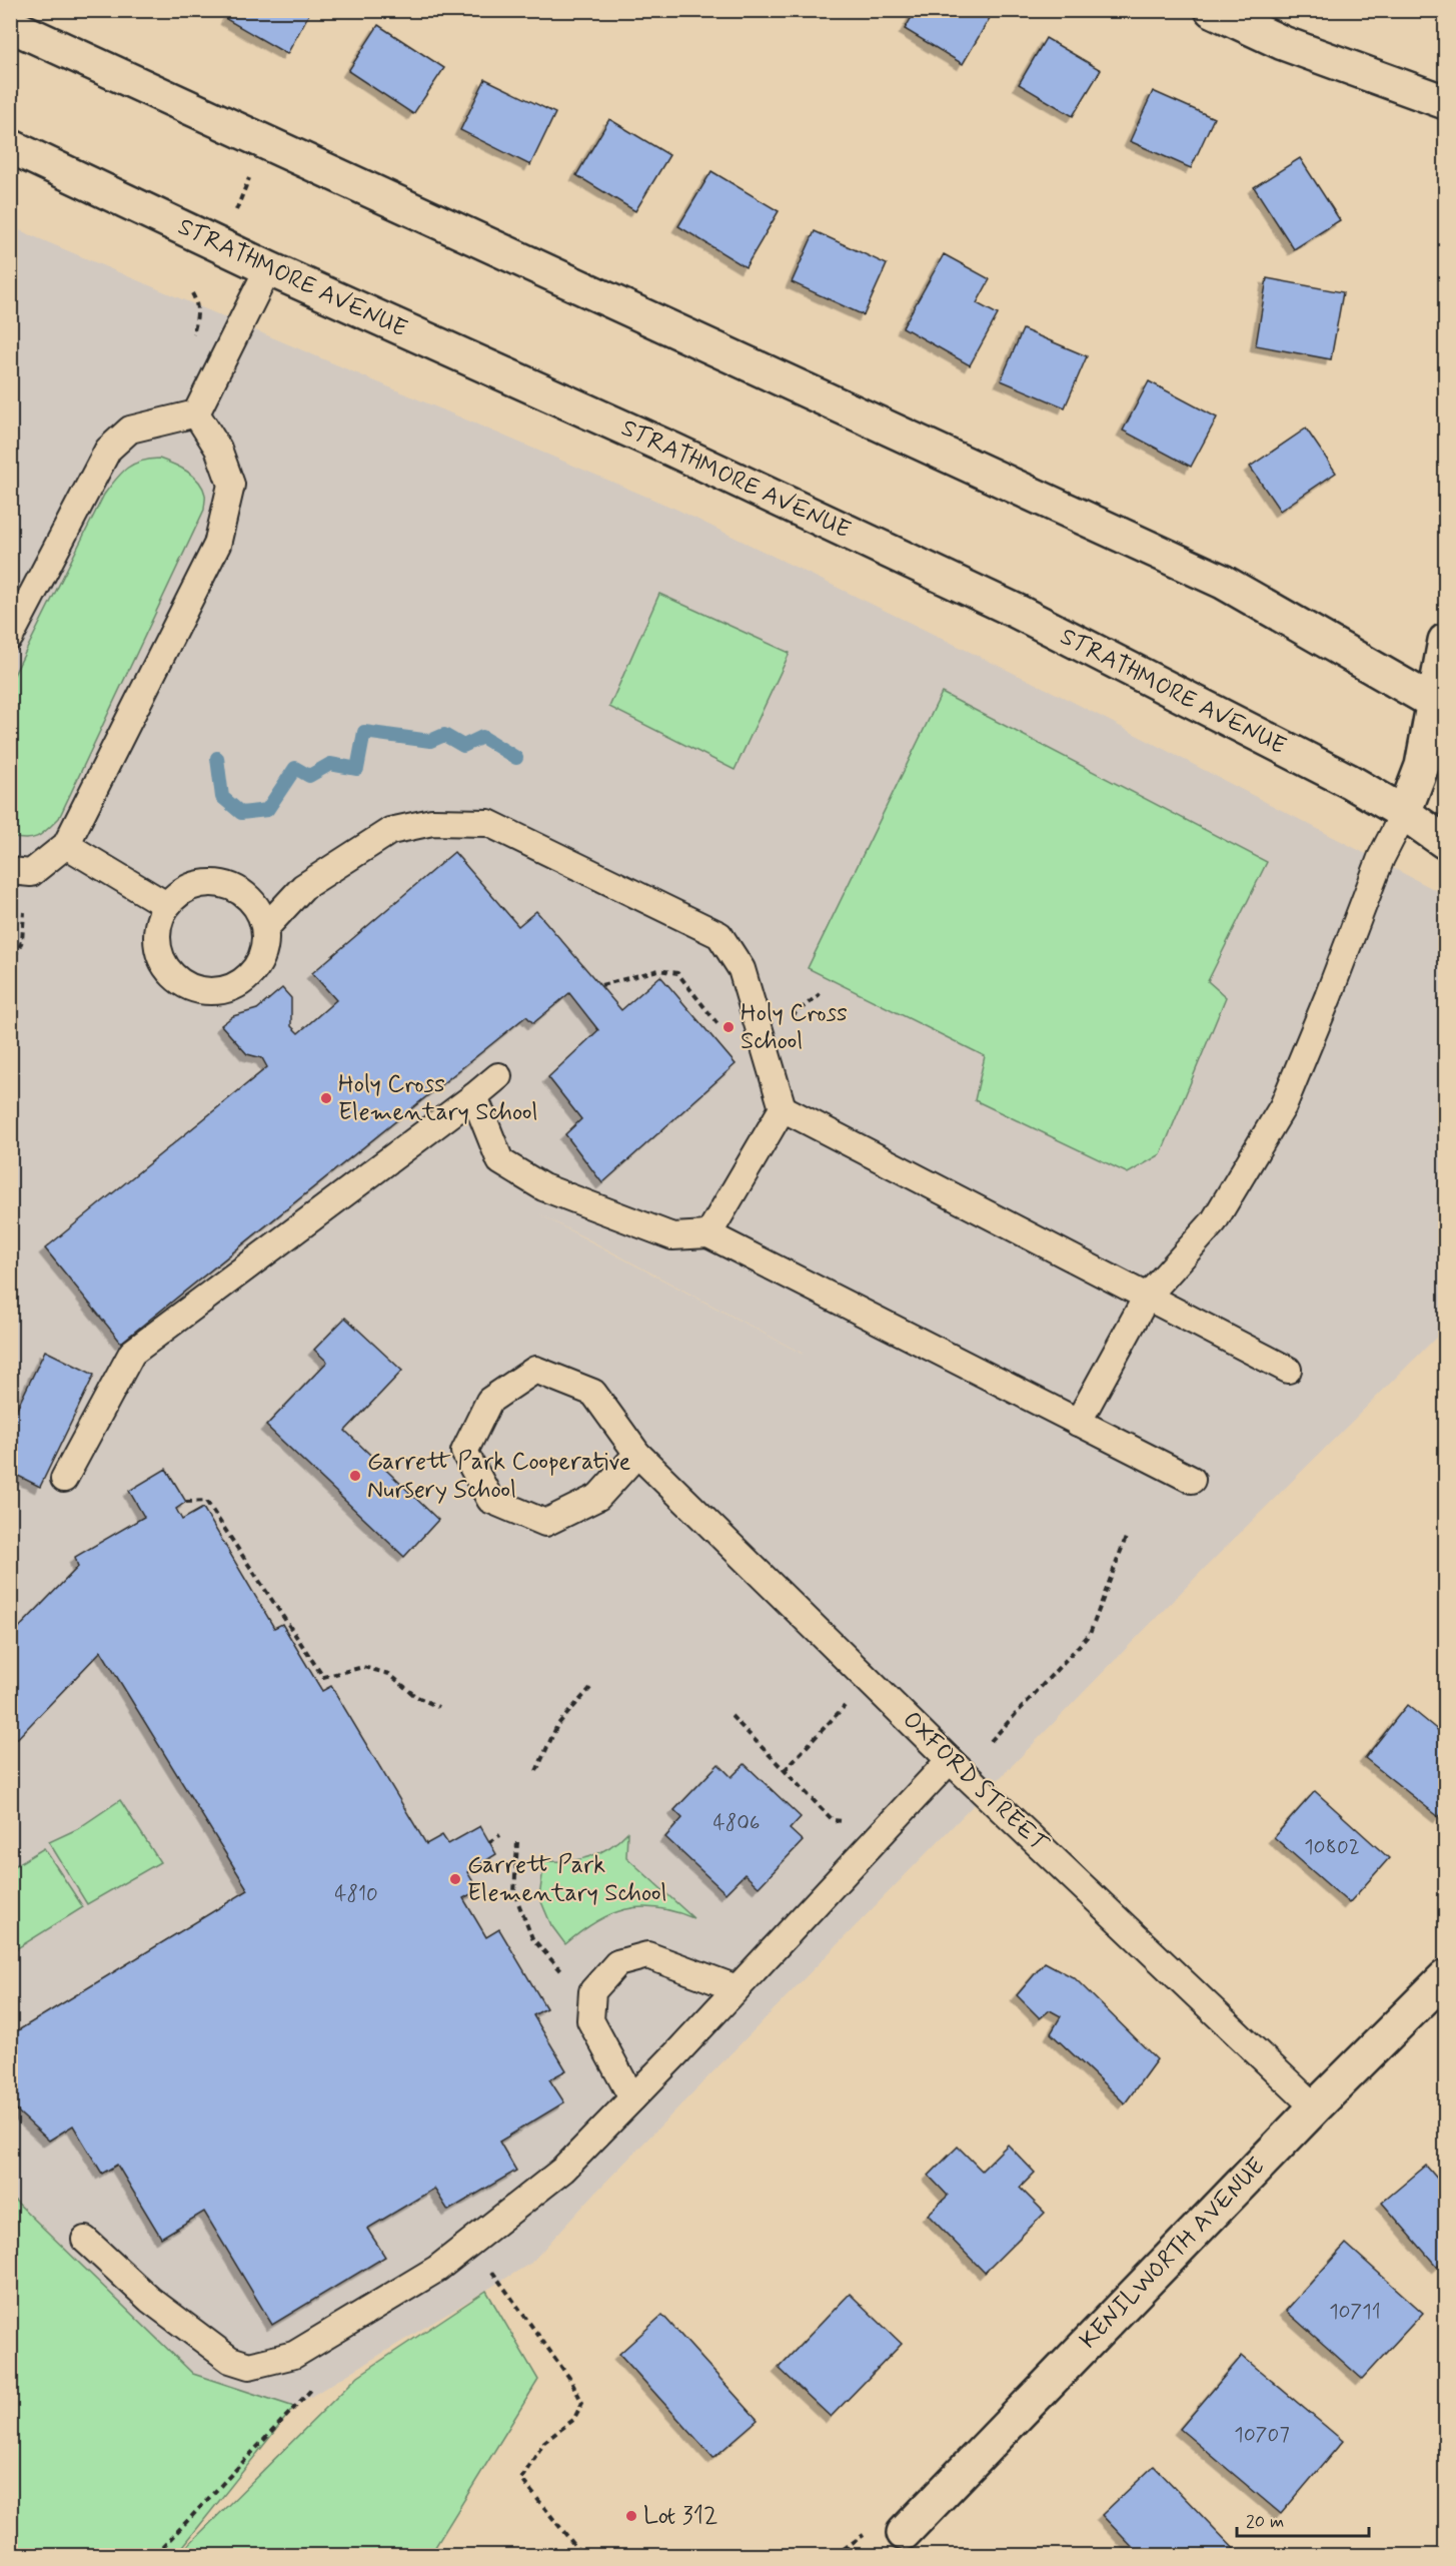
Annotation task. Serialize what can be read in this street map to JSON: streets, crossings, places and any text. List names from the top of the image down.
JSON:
{
  "streets": {
    "street": ["STRATHMORE AVENUE", "KENILWORTH AVENUE"],
    "lane": ["OXFORD STREET"]
  },
  "crossings": [
    ["OXFORD STREET", "KENILWORTH AVENUE"]
  ],
  "places": [
    "Holy Cross School",
    "Holy Cross Elementary School",
    "Garrett Park Cooperative Nursery School",
    "Garrett Park Elementary School",
    "Lot 312"
  ],
  "house_numbers": [
    "4806",
    "10802",
    "4810",
    "10711",
    "10707"
  ],
  "scale_bar": "20 m"
}
